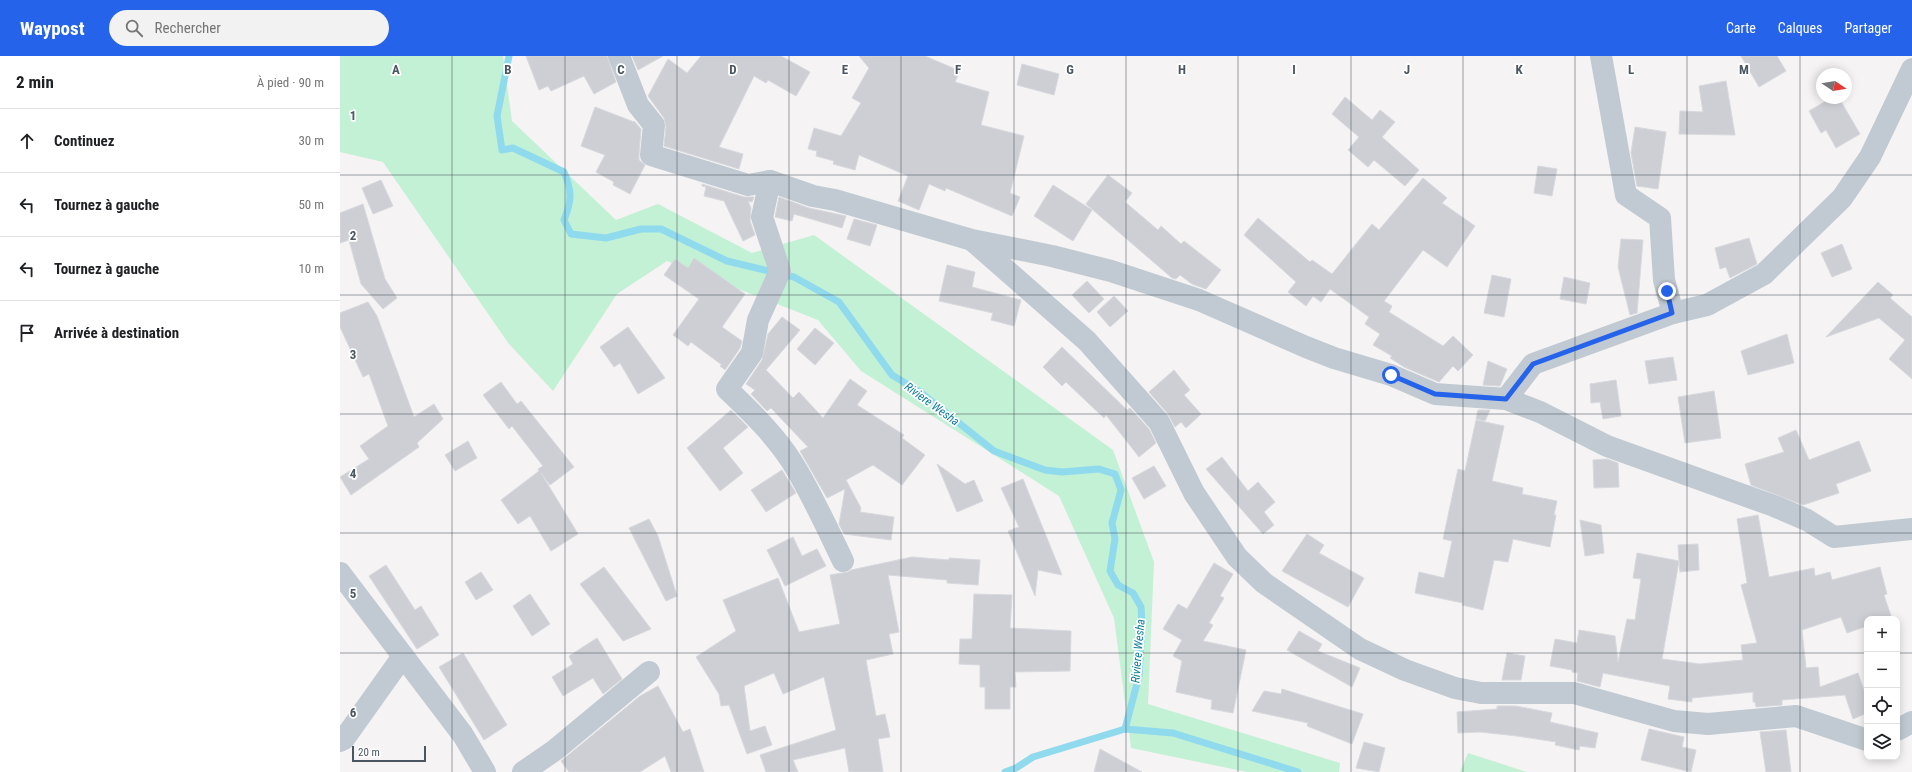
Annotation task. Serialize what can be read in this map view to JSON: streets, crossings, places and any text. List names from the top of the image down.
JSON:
{
  "water": ["Riviere Wesha"],
  "scale_bar": "20 m",
  "north": "right",
  "page": {
    "header": "Waypost",
    "search": "Rechercher",
    "nav": ["Carte", "Calques", "Partager"],
    "heading": ["2 min", "À pied · 90 m"],
    "list": [
      ["Continuez", "30 m"],
      ["Tournez à gauche", "50 m"],
      ["Tournez à gauche", "10 m"],
      "Arrivée à destination"
    ],
    "map_buttons": ["+", "−"],
    "scale": "20 m"
  },
  "grid": {
    "columns": [
      "A",
      "B",
      "C",
      "D",
      "E",
      "F",
      "G",
      "H",
      "I",
      "J",
      "K",
      "L",
      "M"
    ],
    "rows": [
      "1",
      "2",
      "3",
      "4",
      "5",
      "6"
    ]
  }
}
